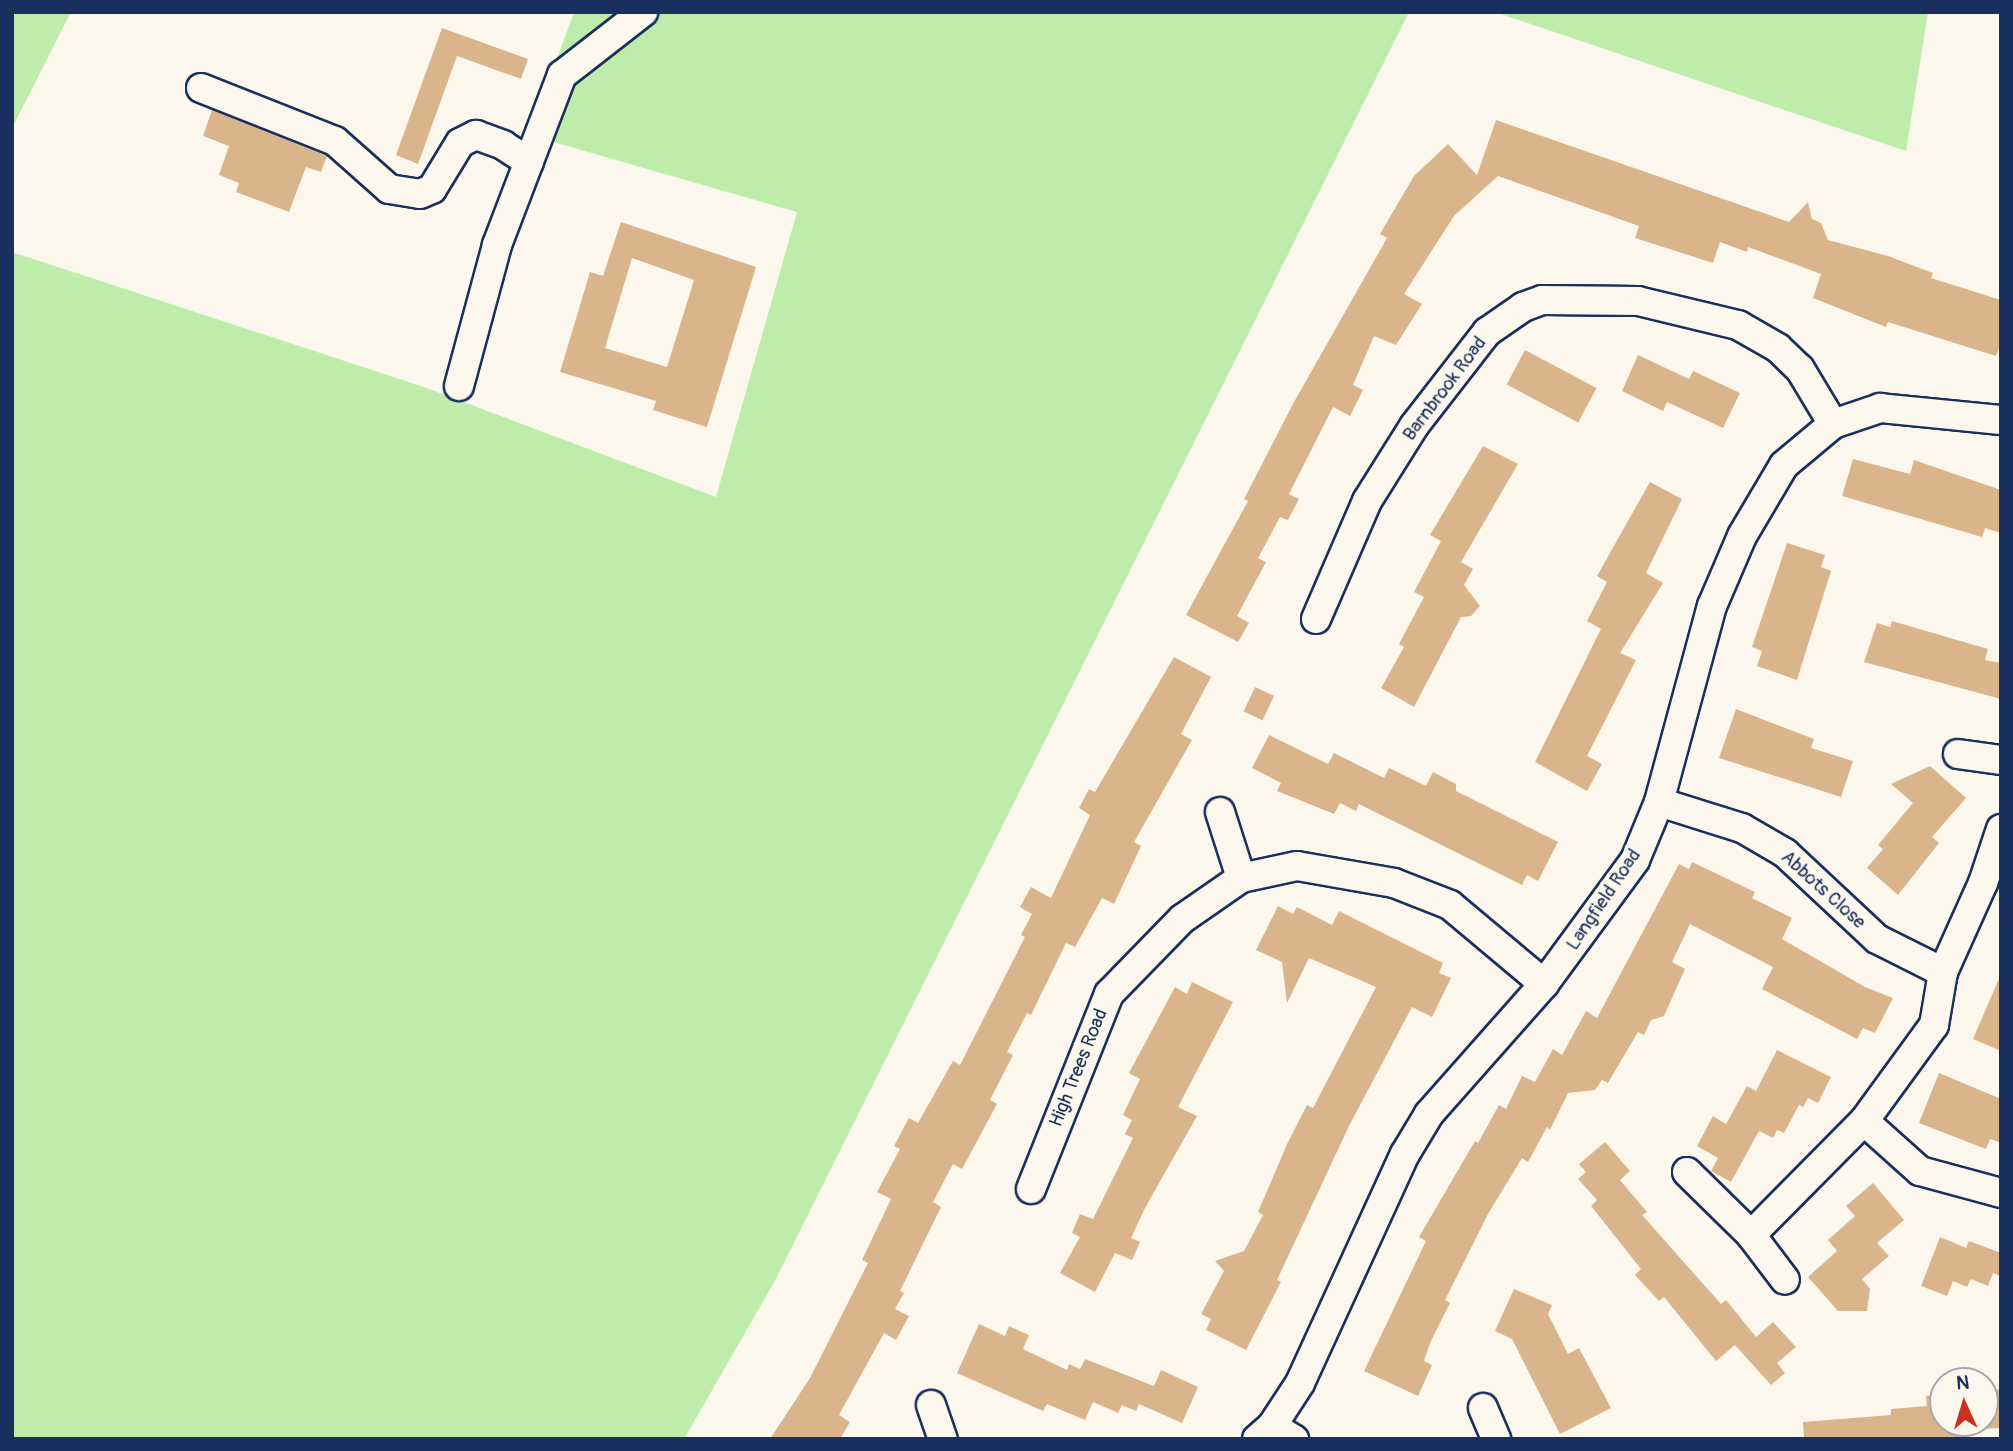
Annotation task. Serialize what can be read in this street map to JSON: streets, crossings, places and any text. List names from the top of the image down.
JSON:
{
  "streets": {
    "street": [
      "Barnbrook Road",
      "Abbots Close",
      "Langfield Road",
      "High Trees Road"
    ]
  },
  "crossings": [
    ["Barnbrook Road", "Langfield Road"],
    ["Abbots Close", "Langfield Road"],
    ["Langfield Road", "High Trees Road"]
  ],
  "north": "top"
}
